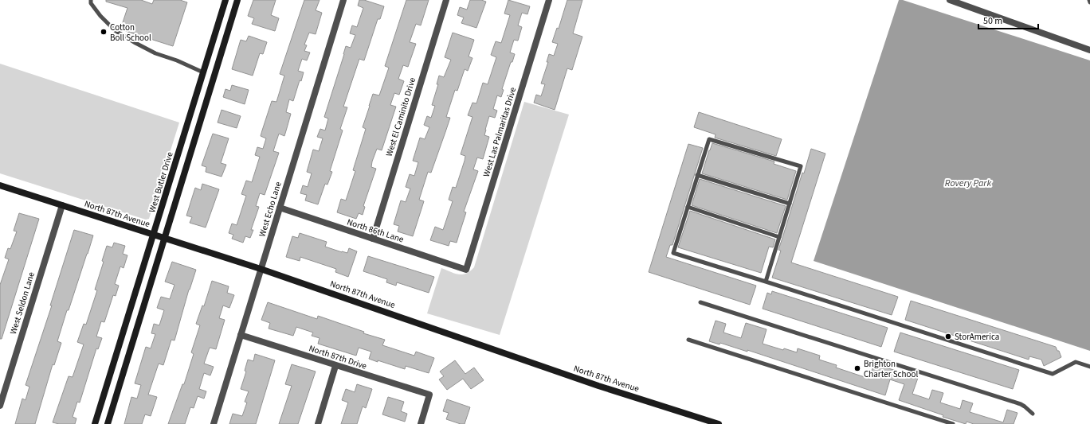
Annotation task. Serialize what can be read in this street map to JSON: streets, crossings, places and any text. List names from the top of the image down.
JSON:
{
  "streets": {
    "street": [
      "West El Caminito Drive",
      "West Las Palmaritas Drive",
      "West Butler Drive",
      "West Echo Lane",
      "North 87th Avenue",
      "North 86th Lane",
      "West Seldon Lane",
      "North 87th Drive"
    ]
  },
  "crossings": [
    ["West El Caminito Drive", "North 86th Lane"],
    ["West Las Palmaritas Drive", "North 86th Lane"],
    ["West Butler Drive", "North 87th Avenue"],
    ["West Echo Lane", "North 87th Avenue"],
    ["West Echo Lane", "North 86th Lane"],
    ["West Echo Lane", "North 87th Drive"],
    ["North 87th Avenue", "West Seldon Lane"]
  ],
  "water": ["Rovery Park"],
  "places": ["Cotton Boll School", "StorAmerica", "Brighton Charter School"],
  "scale_bar": "50 m"
}
